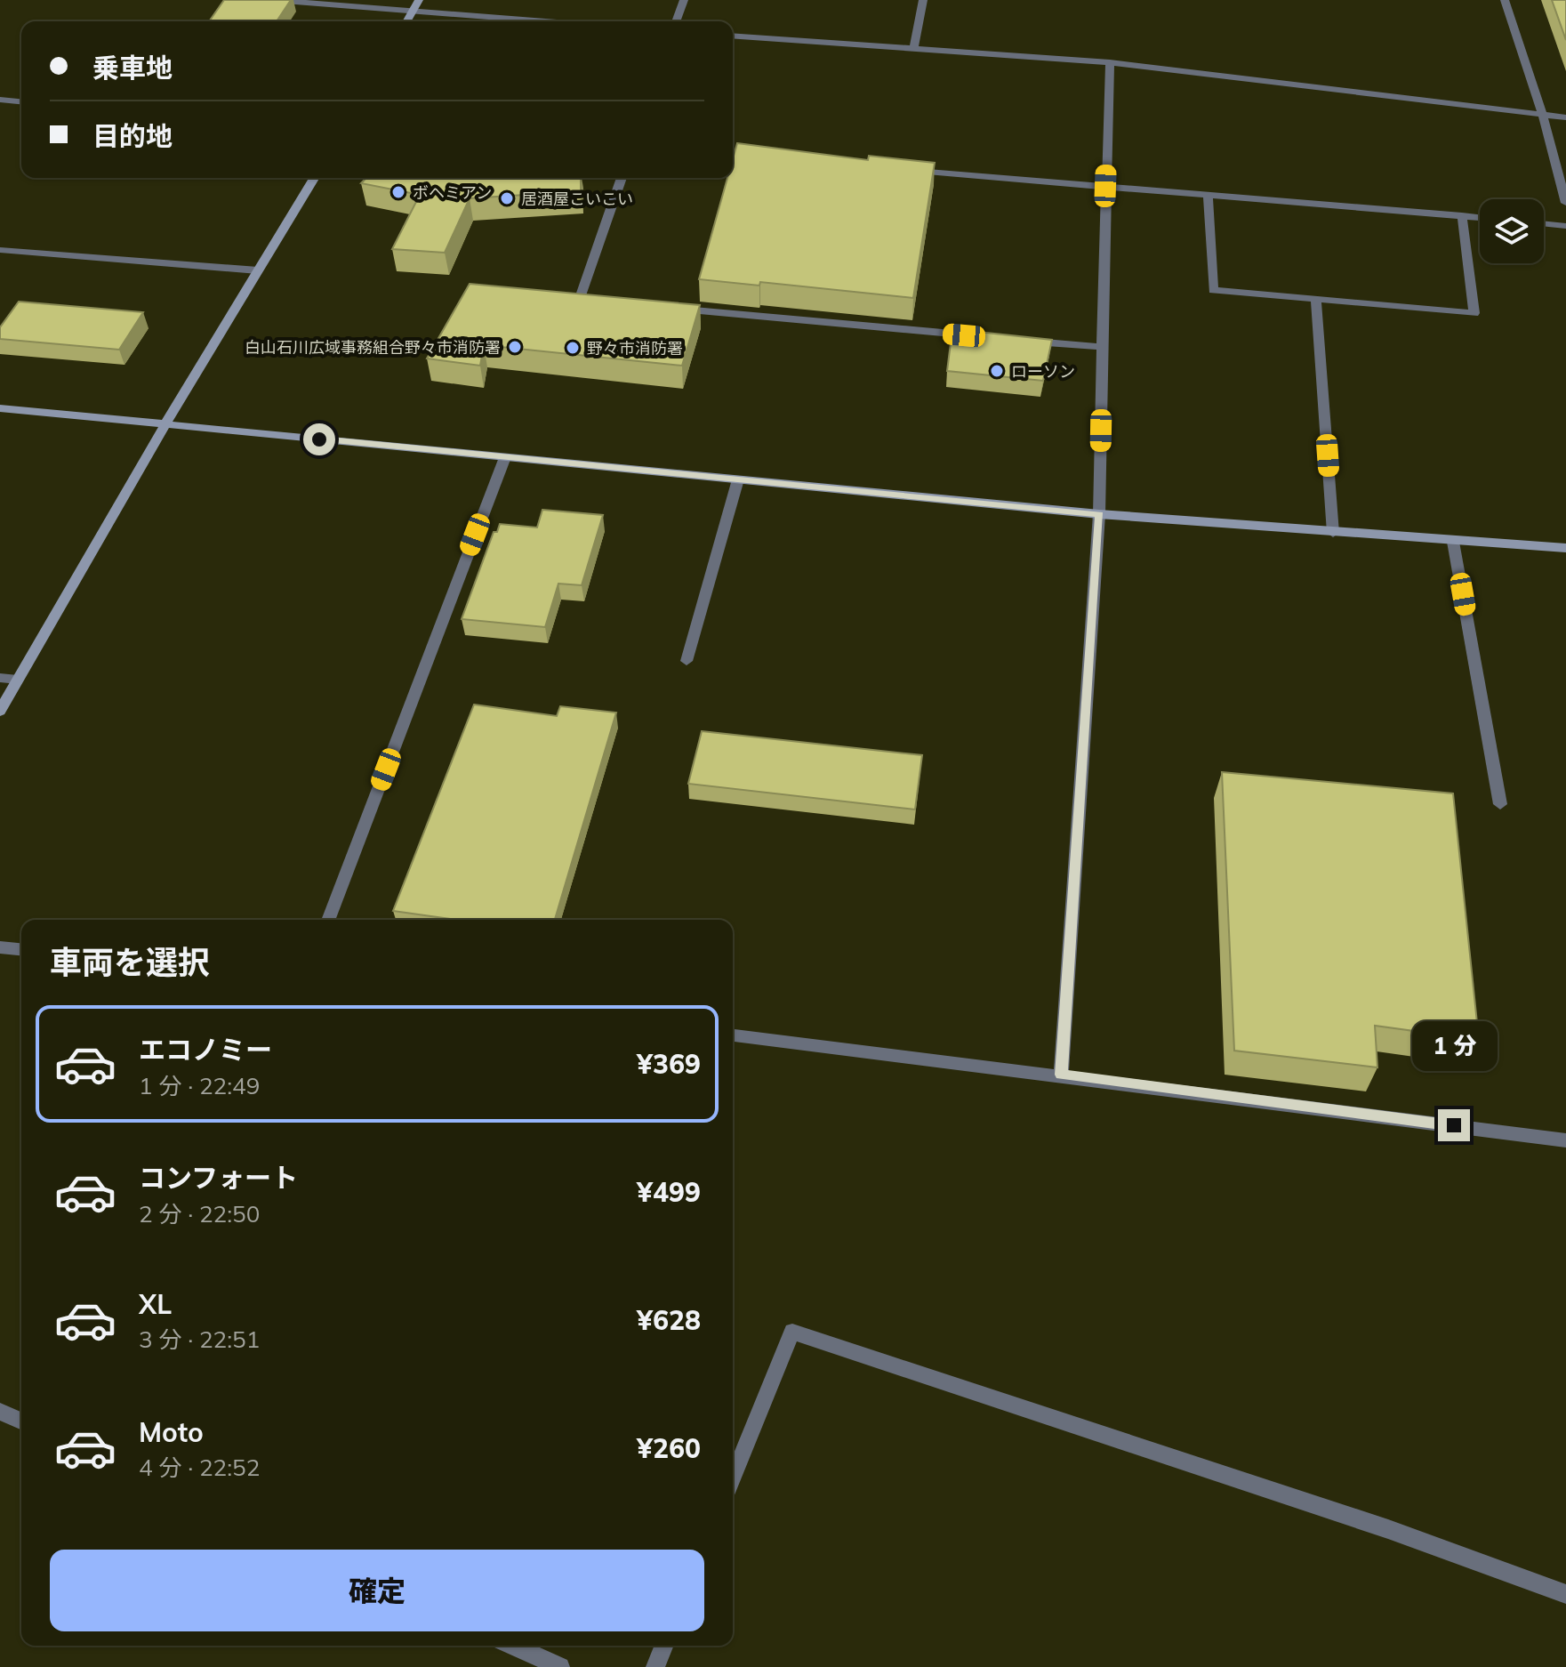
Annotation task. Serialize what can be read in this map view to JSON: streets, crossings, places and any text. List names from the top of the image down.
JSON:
{
  "places": [
    "ボヘミアン",
    "居酒屋こいこい",
    "白山石川広域事務組合野々市消防署",
    "野々市消防署",
    "ローソン"
  ],
  "page": {
    "banner": ["乗車地", "目的地"],
    "heading": "車両を選択",
    "list": [
      {
        "name": "エコノミー",
        "note": "1 分 · 22:49",
        "value": "¥369"
      },
      {
        "name": "コンフォート",
        "note": "2 分 · 22:50",
        "value": "¥499"
      },
      {
        "name": "XL",
        "note": "3 分 · 22:51",
        "value": "¥628"
      },
      {
        "name": "Moto",
        "note": "4 分 · 22:52",
        "value": "¥260"
      }
    ],
    "bubble": "1 分",
    "buttons": "確定"
  }
}
